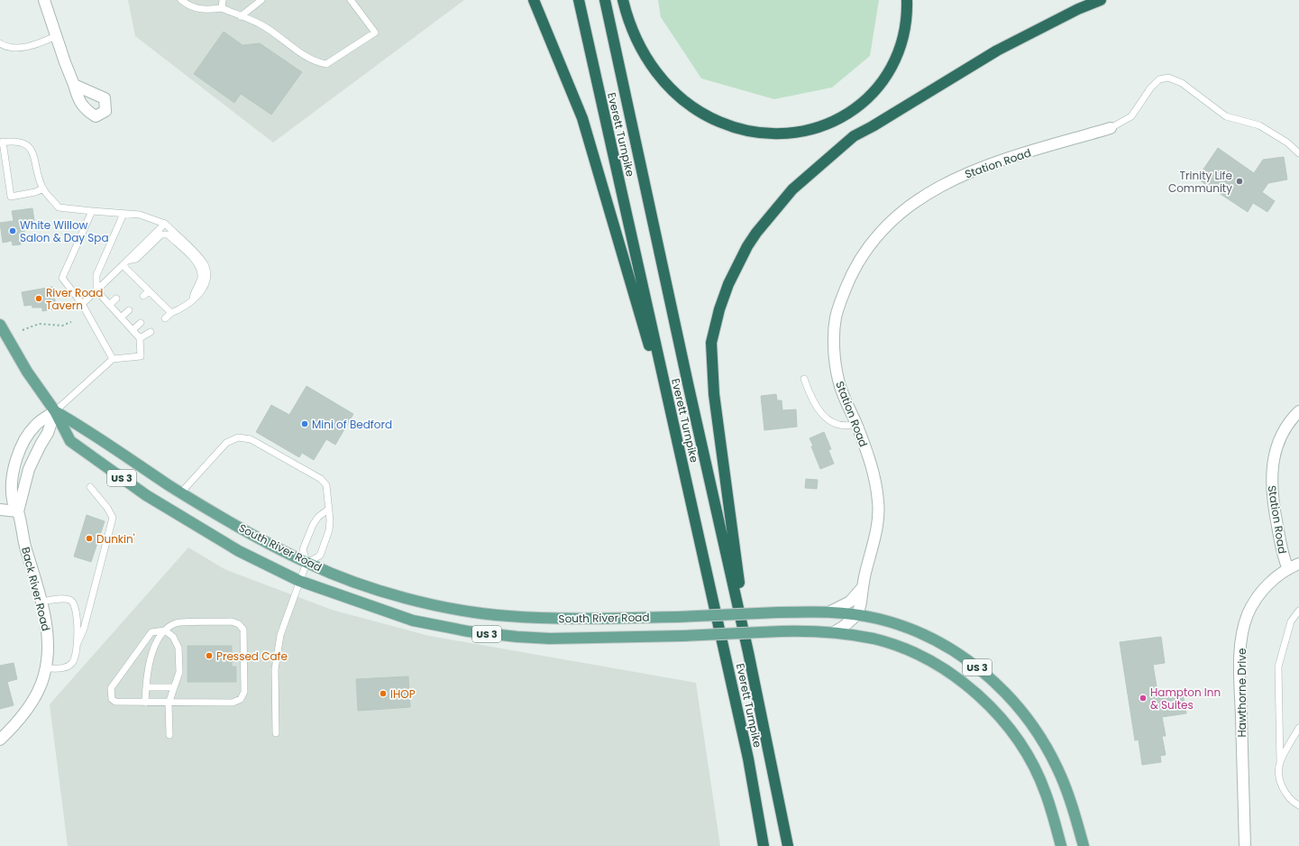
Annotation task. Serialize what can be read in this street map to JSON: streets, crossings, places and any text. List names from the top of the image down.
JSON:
{
  "streets": {
    "highway": ["Everett Turnpike"],
    "main road": ["US 3", "South River Road"],
    "street": ["Station Road", "Back River Road", "Hawthorne Drive"]
  },
  "crossings": [
    ["Station Road", "South River Road"],
    ["Station Road", "Hawthorne Drive"],
    ["US 3", "South River Road"],
    ["South River Road", "Back River Road"]
  ],
  "places": [
    "Trinity Life Community",
    "White Willow Salon & Day Spa",
    "River Road Tavern",
    "Mini of Bedford",
    "Dunkin'",
    "Pressed Cafe",
    "IHOP",
    "Hampton Inn & Suites"
  ]
}
